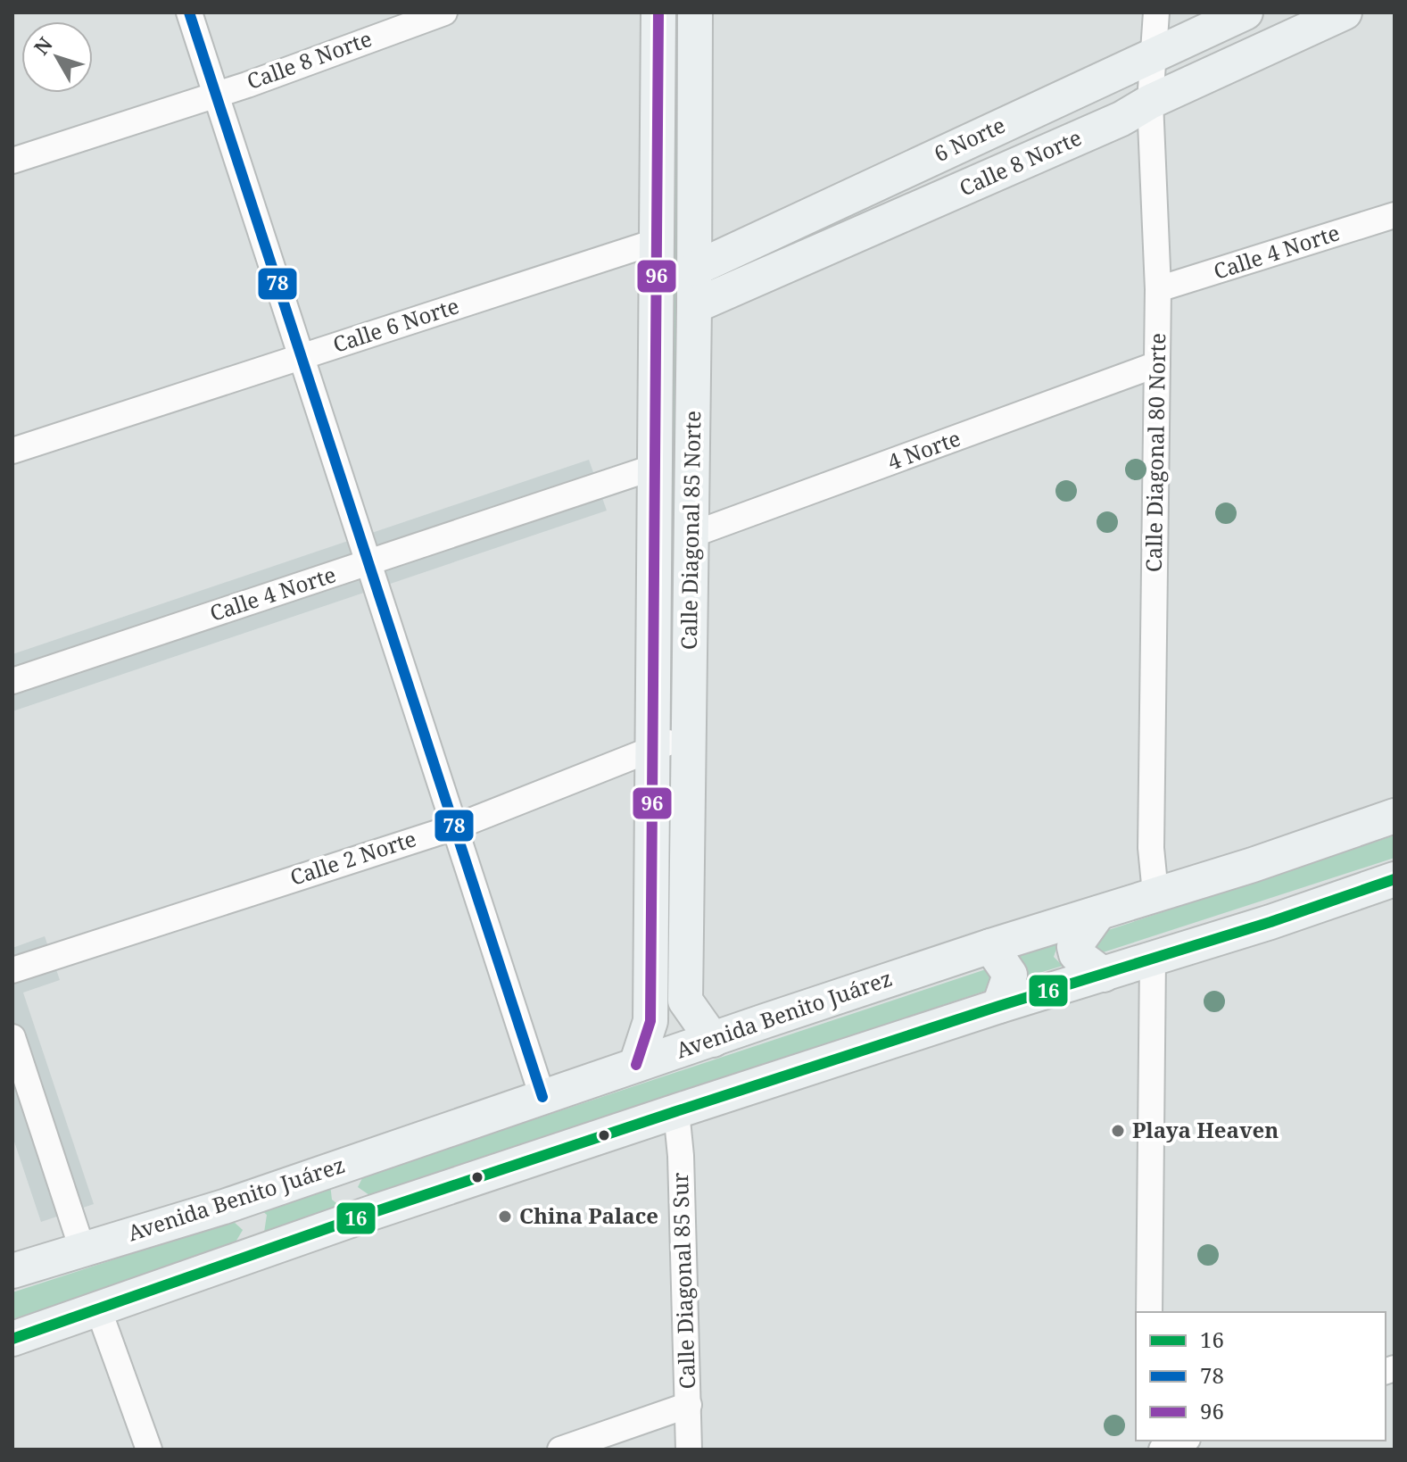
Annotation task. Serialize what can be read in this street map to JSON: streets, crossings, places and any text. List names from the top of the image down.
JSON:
{
  "streets": {
    "main road": [
      "Calle 8 Norte",
      "6 Norte",
      "Calle Diagonal 85 Norte",
      "Avenida Benito Juárez"
    ],
    "street": [
      "Calle 4 Norte",
      "Calle 6 Norte",
      "4 Norte",
      "Calle Diagonal 80 Norte",
      "Calle 2 Norte",
      "Calle Diagonal 85 Sur"
    ]
  },
  "crossings": [
    ["Calle 8 Norte", "Calle Diagonal 80 Norte"],
    ["Calle 8 Norte", "Calle Diagonal 85 Norte"],
    ["6 Norte", "Calle Diagonal 80 Norte"],
    ["6 Norte", "Calle Diagonal 85 Norte"],
    ["Calle 4 Norte", "Calle Diagonal 80 Norte"],
    ["Calle 4 Norte", "Calle Diagonal 85 Norte"],
    ["Calle 6 Norte", "Calle Diagonal 85 Norte"],
    ["4 Norte", "Calle Diagonal 80 Norte"],
    ["4 Norte", "Calle Diagonal 85 Norte"],
    ["Calle Diagonal 80 Norte", "Avenida Benito Juárez"],
    ["Calle Diagonal 85 Norte", "Calle 2 Norte"],
    ["Calle Diagonal 85 Norte", "Avenida Benito Juárez"]
  ],
  "places": ["Playa Heaven", "China Palace"],
  "lines": ["transit line 78", "transit line 96", "transit line 16"],
  "legend": ["16", "78", "96"],
  "north": "top left"
}
